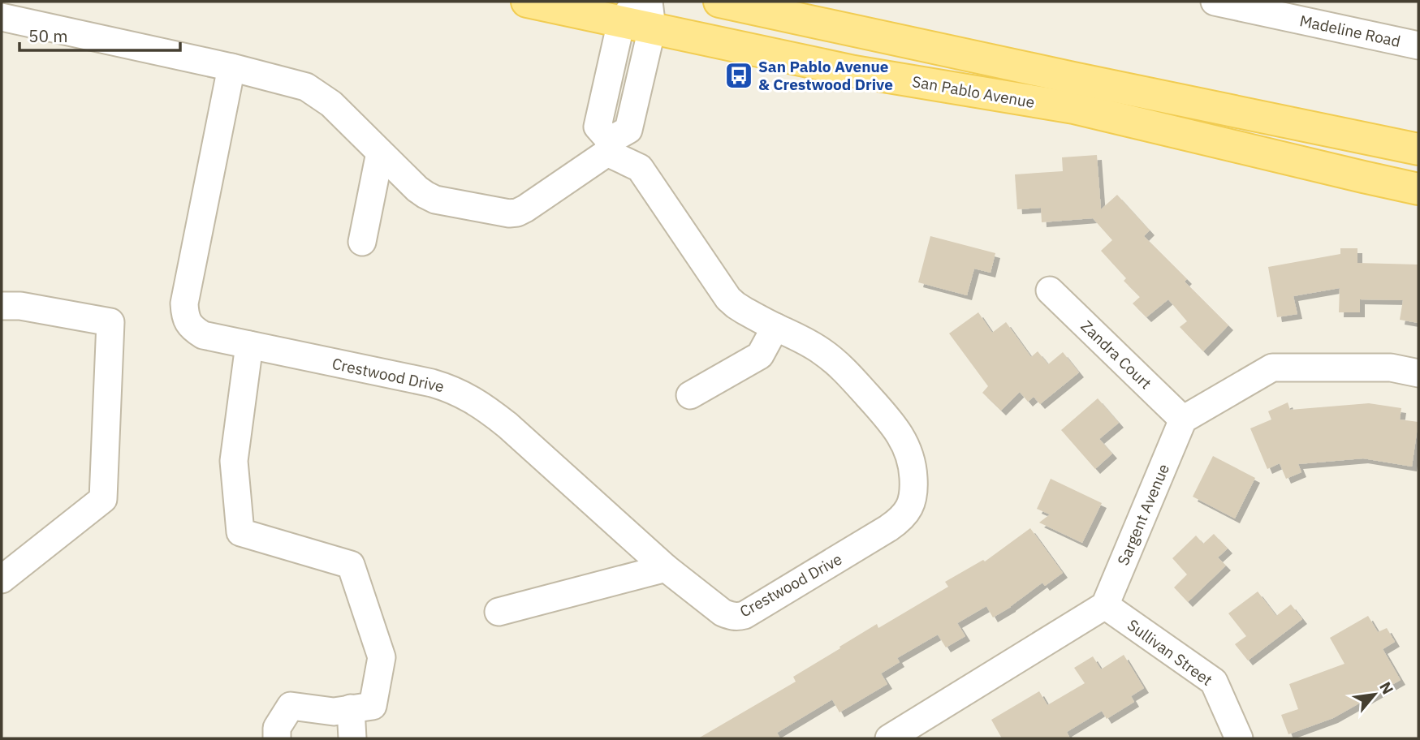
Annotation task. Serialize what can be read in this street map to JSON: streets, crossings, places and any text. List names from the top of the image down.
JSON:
{
  "streets": {
    "main road": ["San Pablo Avenue"],
    "street": [
      "Madeline Road",
      "Zandra Court",
      "Crestwood Drive",
      "Sargent Avenue",
      "Sullivan Street"
    ]
  },
  "crossings": [
    ["Zandra Court", "Sargent Avenue"],
    ["Sargent Avenue", "Sullivan Street"]
  ],
  "places": {
    "bus stop": ["San Pablo Avenue & Crestwood Drive"]
  },
  "scale_bar": "50 m",
  "north": "top right"
}
